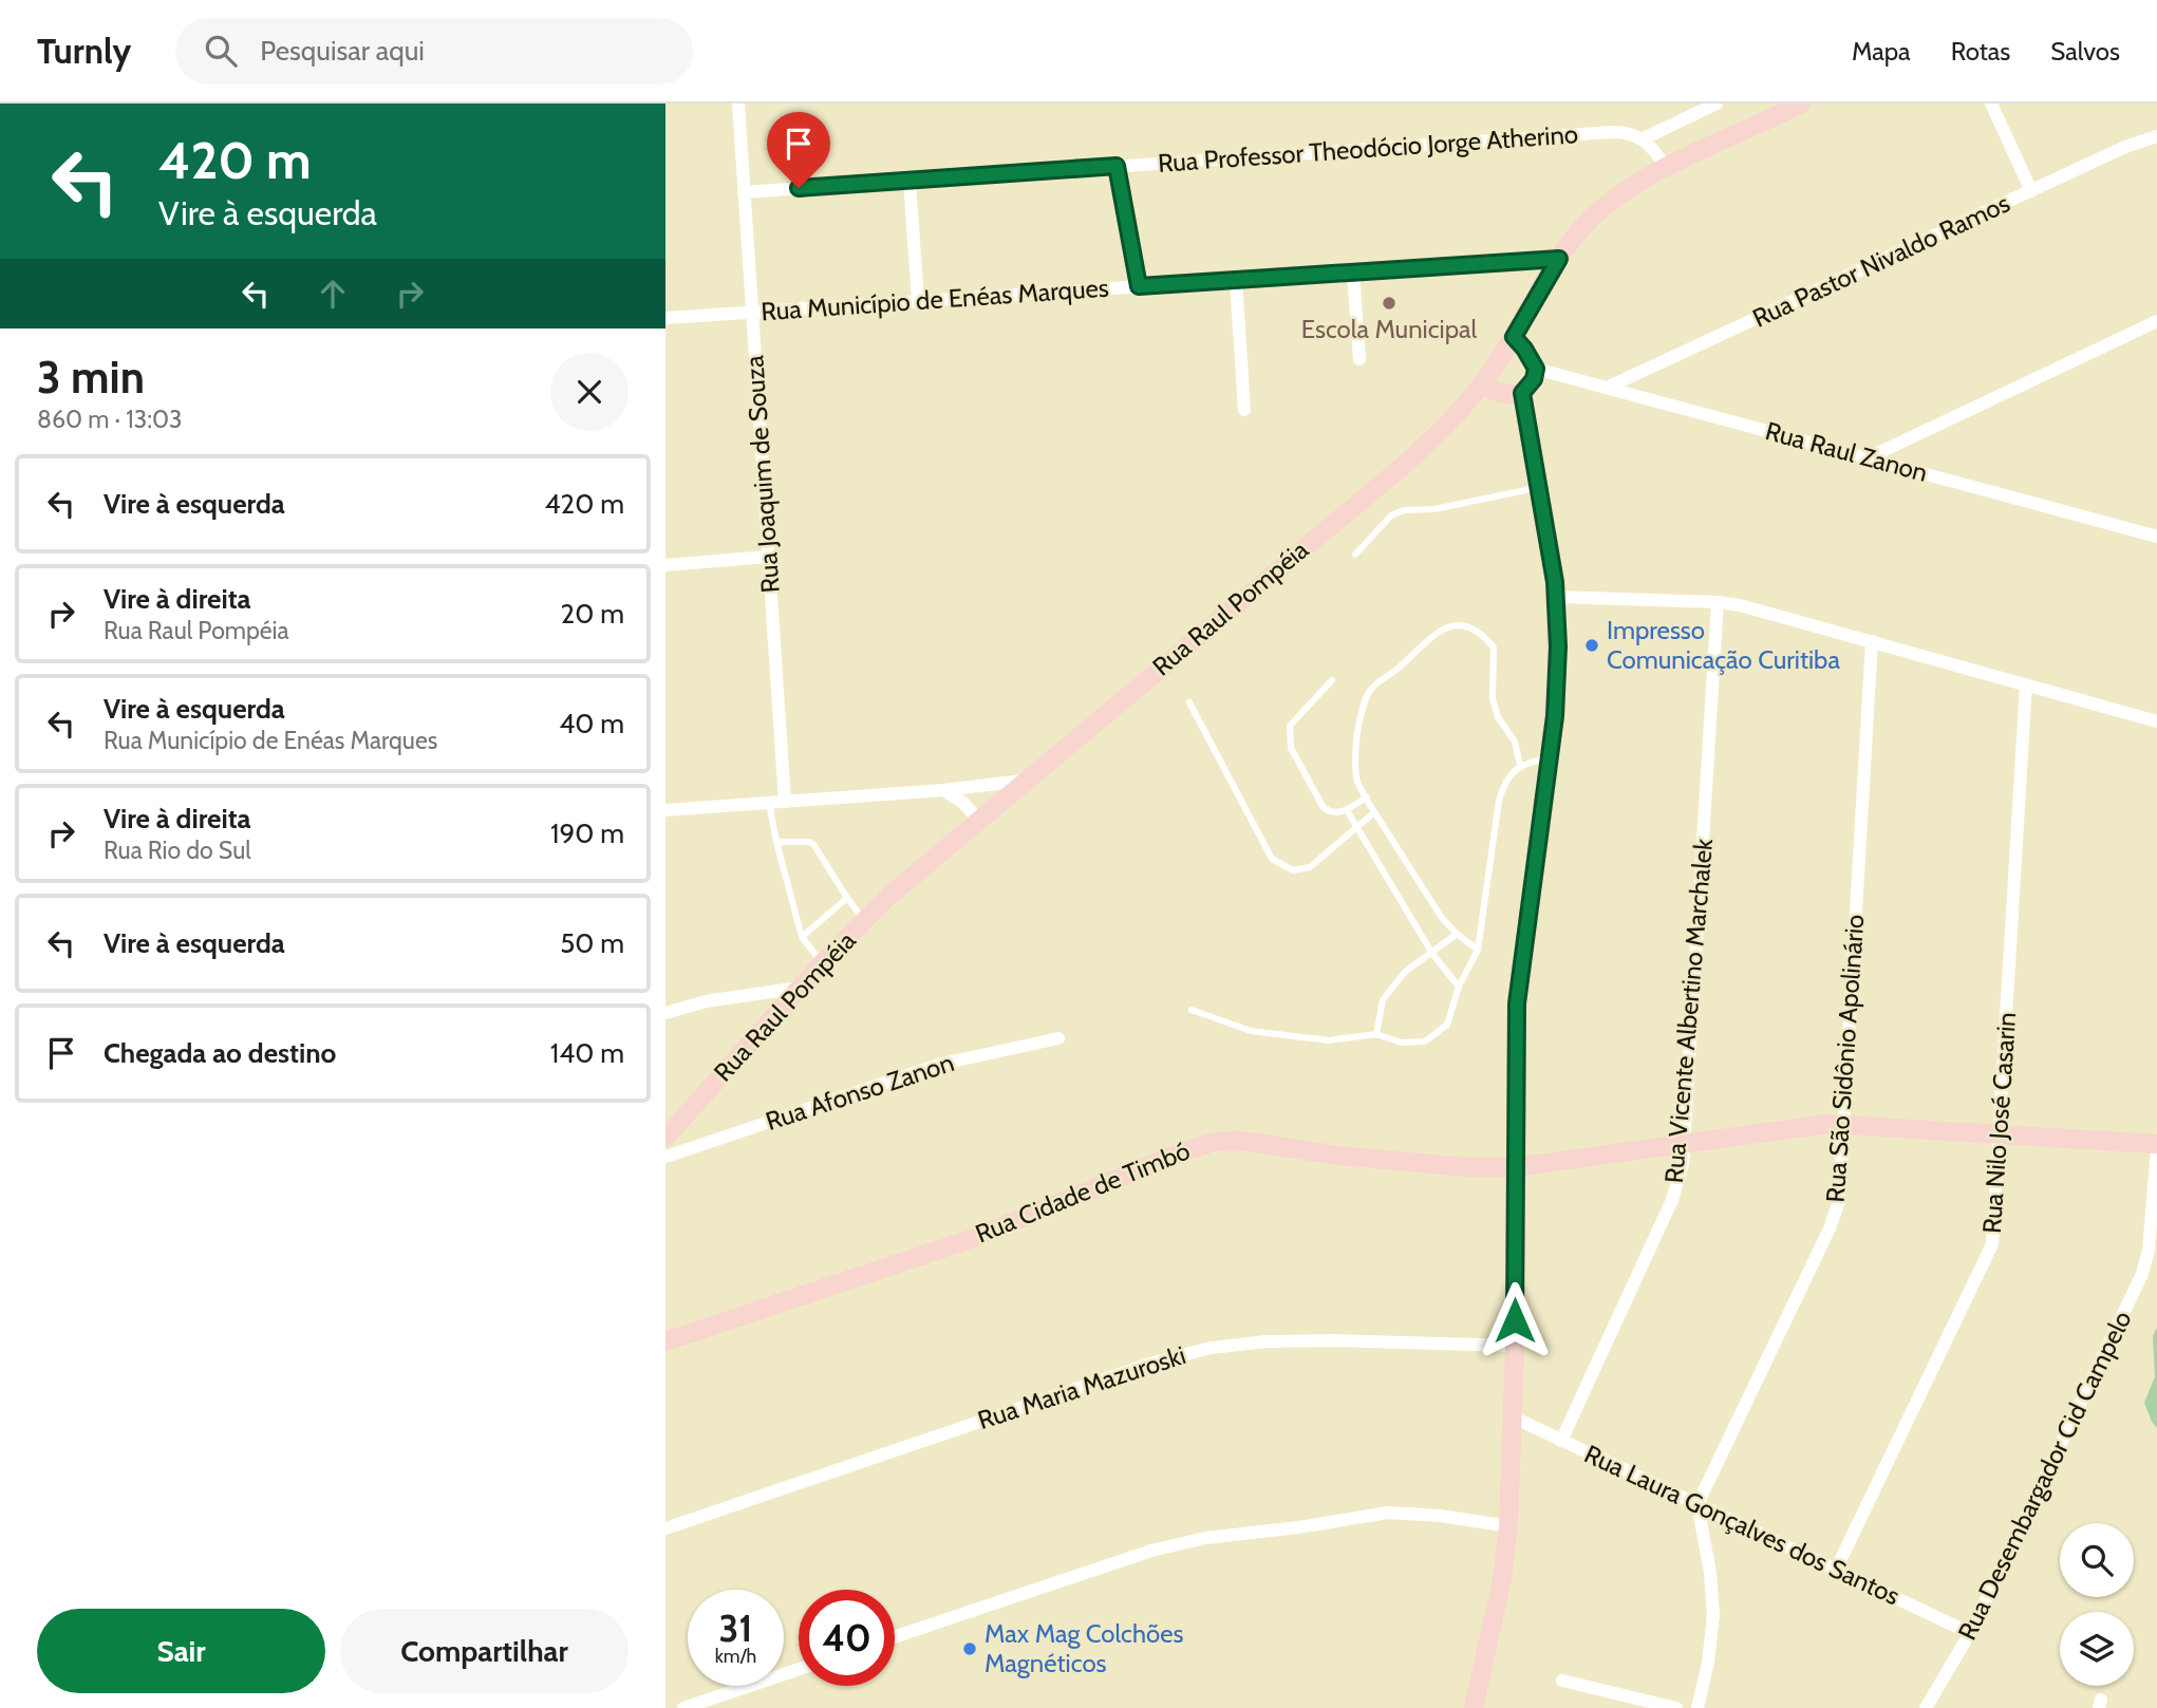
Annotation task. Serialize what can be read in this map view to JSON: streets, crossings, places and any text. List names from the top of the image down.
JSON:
{
  "streets": {
    "main road": ["Rua Raul Pompéia", "Rua Cidade de Timbó"],
    "street": [
      "Rua Professor Theodócio Jorge Atherino",
      "Rua Pastor Nivaldo Ramos",
      "Rua Município de Enéas Marques",
      "Rua Raul Zanon",
      "Rua Joaquim de Souza",
      "Rua Vicente Albertino Marchalek",
      "Rua São Sidônio Apolinário",
      "Rua Afonso Zanon",
      "Rua Nilo José Casarin",
      "Rua Maria Mazuroski",
      "Rua Desembargador Cid Campelo",
      "Rua Laura Gonçalves dos Santos"
    ]
  },
  "crossings": [
    ["Rua Professor Theodócio Jorge Atherino", "Rua Joaquim de Souza"],
    ["Rua Pastor Nivaldo Ramos", "Rua Raul Zanon"],
    ["Rua Município de Enéas Marques", "Rua Joaquim de Souza"],
    ["Rua Município de Enéas Marques", "Rua Raul Pompéia"],
    ["Rua Vicente Albertino Marchalek", "Rua Cidade de Timbó"],
    ["Rua Vicente Albertino Marchalek", "Rua Laura Gonçalves dos Santos"],
    ["Rua São Sidônio Apolinário", "Rua Cidade de Timbó"],
    ["Rua São Sidônio Apolinário", "Rua Laura Gonçalves dos Santos"],
    ["Rua Nilo José Casarin", "Rua Cidade de Timbó"],
    ["Rua Nilo José Casarin", "Rua Laura Gonçalves dos Santos"],
    ["Rua Cidade de Timbó", "Rua Desembargador Cid Campelo"],
    ["Rua Desembargador Cid Campelo", "Rua Laura Gonçalves dos Santos"]
  ],
  "places": ["Escola Municipal", "Impresso Comunicação Curitiba", "Max Mag Colchões Magnéticos"],
  "page": {
    "header": "Turnly",
    "search": "Pesquisar aqui",
    "nav": ["Mapa", "Rotas", "Salvos"],
    "turn": ["420 m", "Vire à esquerda"],
    "heading": ["3 min", "860 m · 13:03"],
    "list": [
      {
        "name": "Vire à esquerda",
        "value": "420 m"
      },
      {
        "name": "Vire à direita",
        "note": "Rua Raul Pompéia",
        "value": "20 m"
      },
      {
        "name": "Vire à esquerda",
        "note": "Rua Município de Enéas Marques",
        "value": "40 m"
      },
      {
        "name": "Vire à direita",
        "note": "Rua Rio do Sul",
        "value": "190 m"
      },
      {
        "name": "Vire à esquerda",
        "value": "50 m"
      },
      {
        "name": "Chegada ao destino",
        "value": "140 m"
      }
    ],
    "speed": "31 km/h",
    "limit": "40",
    "buttons": ["Sair", "Compartilhar"]
  }
}
